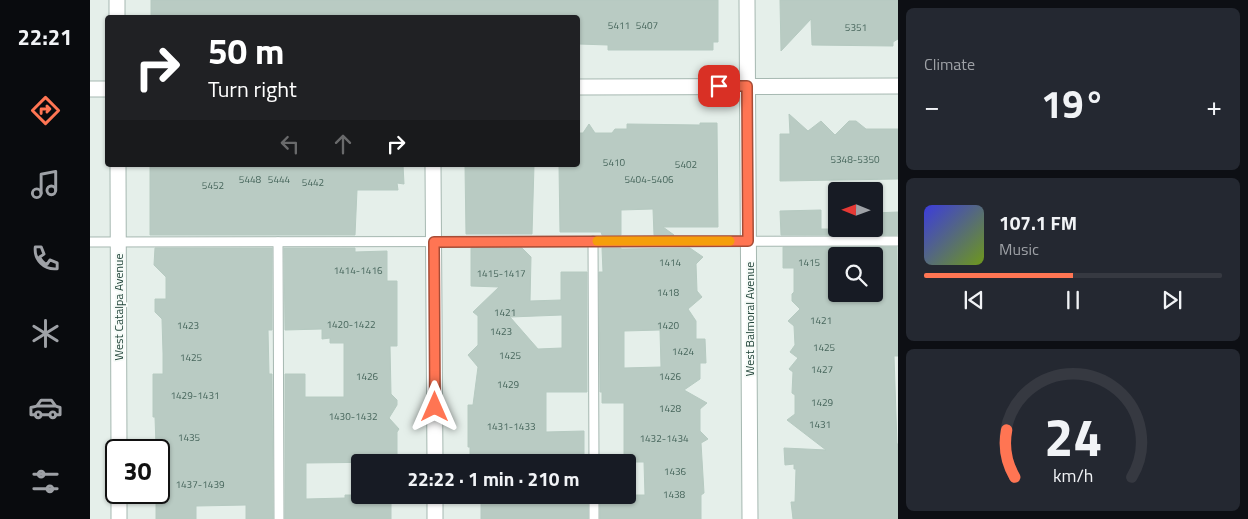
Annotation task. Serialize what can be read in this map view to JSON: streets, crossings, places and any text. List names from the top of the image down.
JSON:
{
  "streets": {
    "street": ["West Catalpa Avenue", "West Balmoral Avenue"]
  },
  "house_numbers": [
    "5411",
    "5407",
    "5351",
    "5348-5350",
    "5410",
    "5402",
    "5448",
    "5444",
    "5404-5406",
    "5442",
    "5452",
    "1414",
    "1415",
    "1414-1416",
    "1415-1417",
    "1418",
    "1421",
    "1421",
    "1420-1422",
    "1423",
    "1420",
    "1423",
    "1425",
    "1424",
    "1425",
    "1425",
    "1427",
    "1426",
    "1426",
    "1429",
    "1429-1431",
    "1429",
    "1428",
    "1430-1432",
    "1431",
    "1431-1433",
    "1435",
    "1432-1434",
    "1436",
    "1437-1439",
    "1438"
  ],
  "north": "left",
  "page": {
    "tabs": "22:21",
    "tile": "Climate",
    "turn": ["50 m", "Turn right"],
    "heat": ["−", "19°", "+"],
    "song": ["107.1 FM", "Music"],
    "limit": "30",
    "trip": "22:22 · 1 min · 210 m",
    "gauge": ["24", "km/h"]
  }
}
